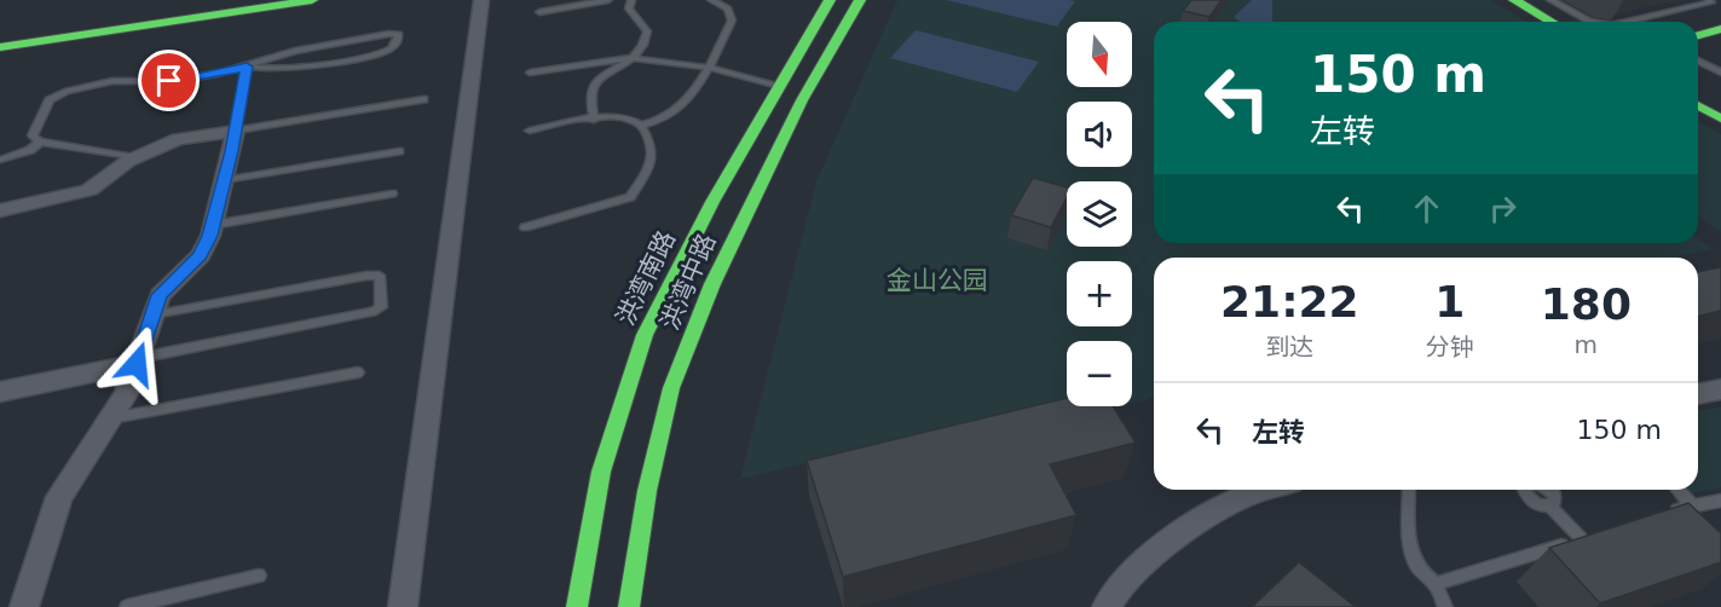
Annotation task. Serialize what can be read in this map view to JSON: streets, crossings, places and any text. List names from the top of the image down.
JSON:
{
  "streets": {
    "main road": ["洪湾南路", "洪湾中路"]
  },
  "parks": ["金山公园"],
  "north": "bottom",
  "page": {
    "map_buttons": ["+", "−"],
    "turn": ["150 m", "左转"],
    "eta": [
      "21:22",
      "到达",
      "1",
      "分钟",
      "180",
      "m"
    ],
    "list": [
      {
        "name": "左转",
        "value": "150 m"
      }
    ]
  }
}
